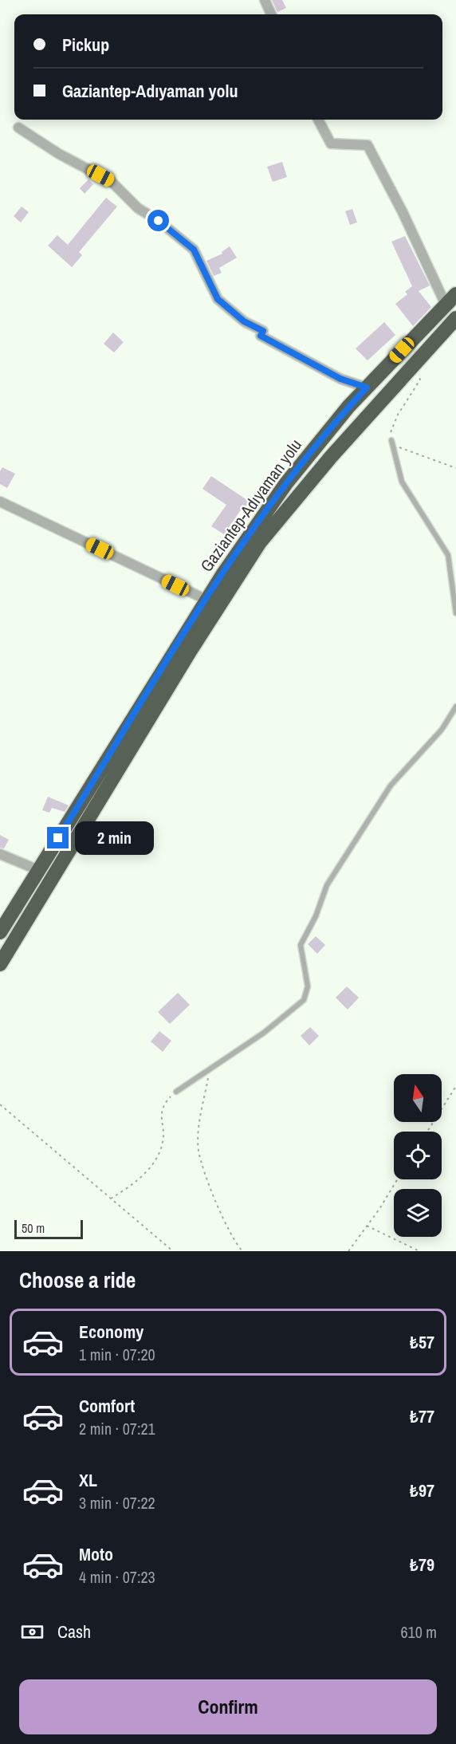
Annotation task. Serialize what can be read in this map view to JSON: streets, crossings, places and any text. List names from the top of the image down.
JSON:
{
  "streets": {
    "highway": ["Gaziantep-Adıyaman yolu"]
  },
  "scale_bar": "50 m",
  "north": "top",
  "page": {
    "banner": ["Pickup", "Gaziantep-Adıyaman yolu"],
    "bubble": "2 min",
    "scale": "50 m",
    "heading": "Choose a ride",
    "list": [
      {
        "name": "Economy",
        "note": "1 min · 07:20",
        "value": "₺57"
      },
      {
        "name": "Comfort",
        "note": "2 min · 07:21",
        "value": "₺77"
      },
      {
        "name": "XL",
        "note": "3 min · 07:22",
        "value": "₺97"
      },
      {
        "name": "Moto",
        "note": "4 min · 07:23",
        "value": "₺79"
      }
    ],
    "pay": ["Cash", "610 m"],
    "buttons": "Confirm"
  }
}
